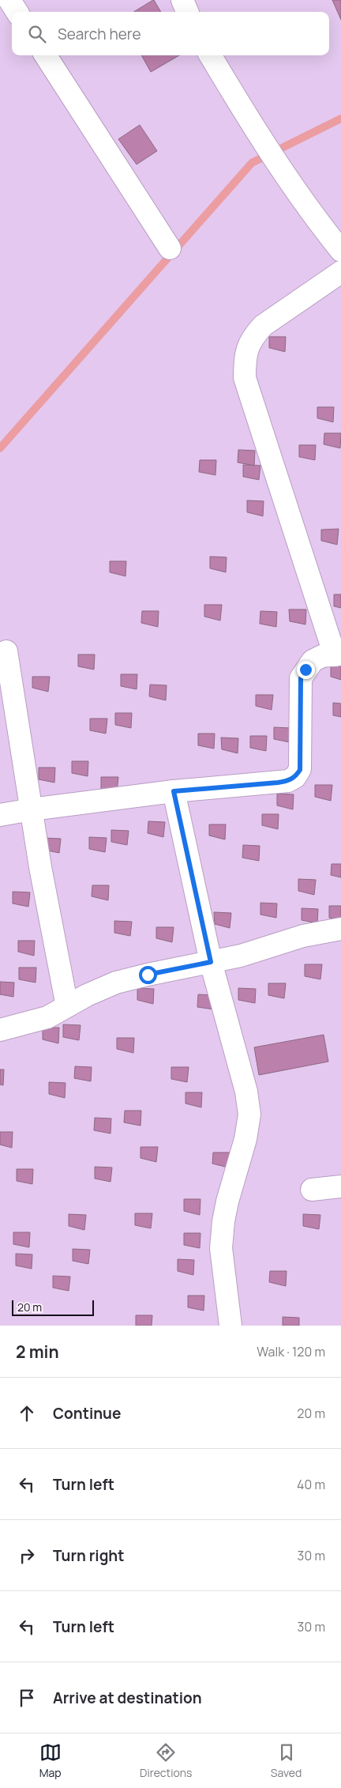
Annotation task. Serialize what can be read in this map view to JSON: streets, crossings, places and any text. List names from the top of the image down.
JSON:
{
  "scale_bar": "20 m",
  "page": {
    "search": "Search here",
    "scale": "20 m",
    "heading": ["2 min", "Walk · 120 m"],
    "list": [
      ["Continue", "20 m"],
      ["Turn left", "40 m"],
      ["Turn right", "30 m"],
      ["Turn left", "30 m"],
      "Arrive at destination"
    ],
    "nav": ["Map", "Directions", "Saved"]
  }
}
